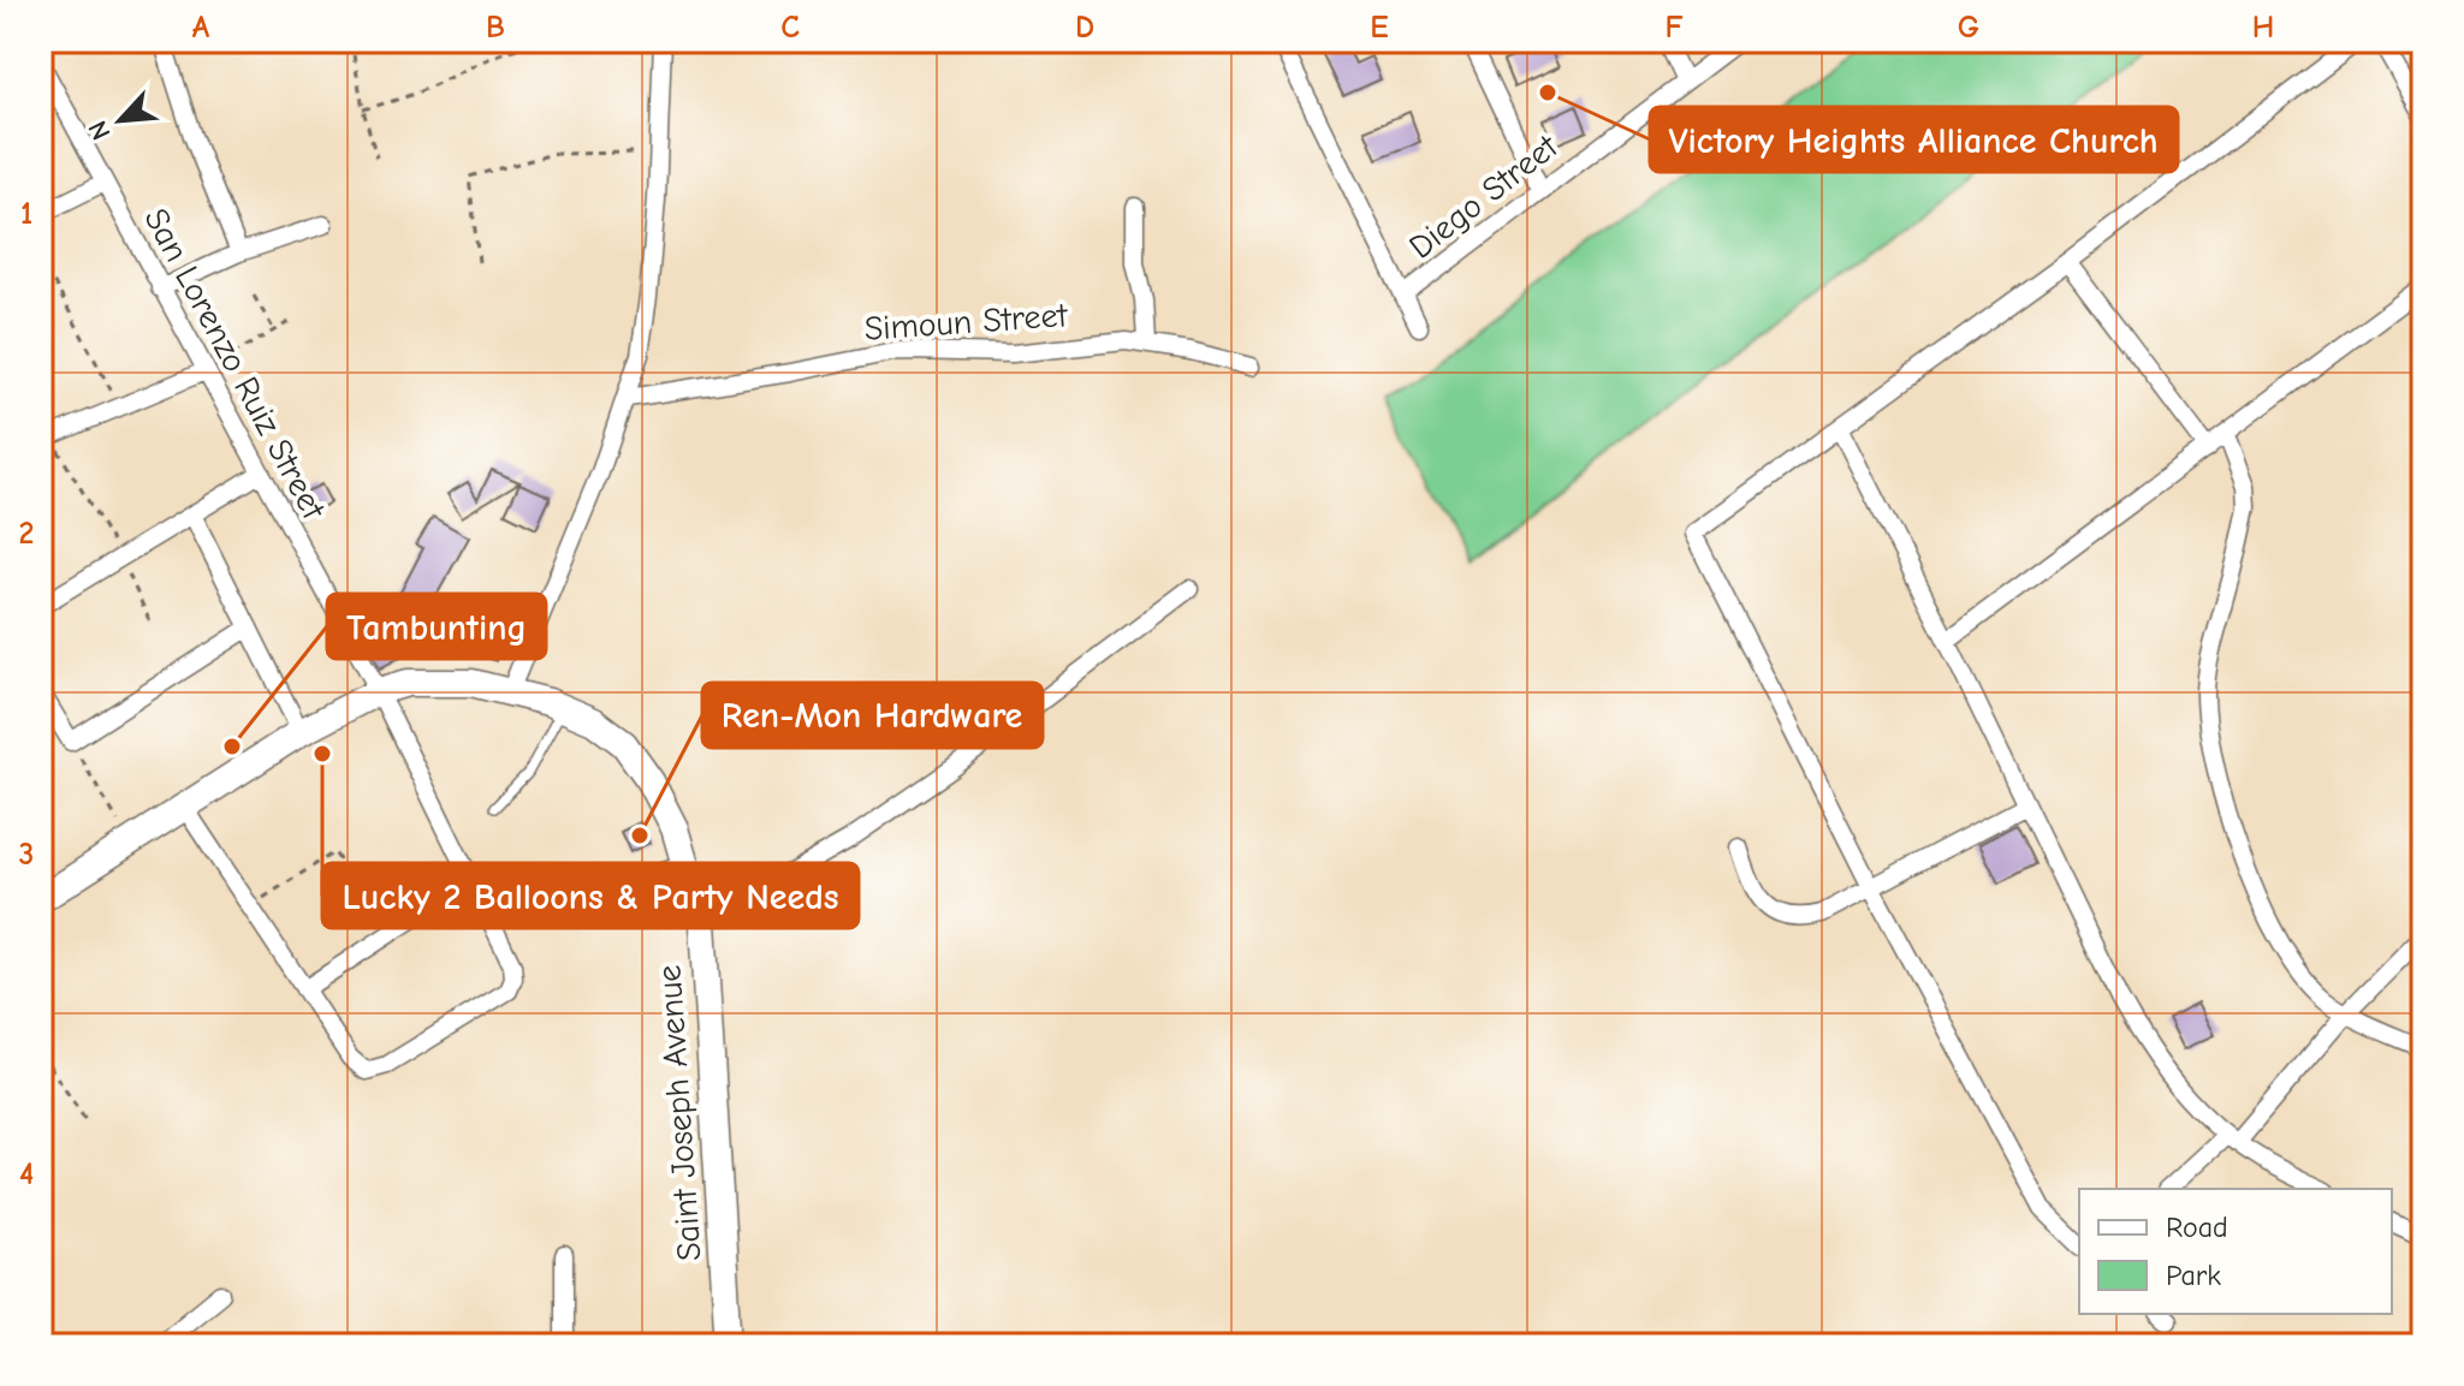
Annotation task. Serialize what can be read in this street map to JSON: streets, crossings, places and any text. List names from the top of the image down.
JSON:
{
  "streets": {
    "main road": ["Saint Joseph Avenue"],
    "street": ["Diego Street", "Simoun Street", "San Lorenzo Ruiz Street"]
  },
  "crossings": [
    ["San Lorenzo Ruiz Street", "Saint Joseph Avenue"]
  ],
  "places": [
    "Victory Heights Alliance Church",
    "Tambunting",
    "Lucky 2 Balloons & Party Needs",
    "Ren-Mon Hardware"
  ],
  "legend": ["Road", "Park"],
  "north": "bottom left",
  "grid": {
    "columns": [
      "A",
      "B",
      "C",
      "D",
      "E",
      "F",
      "G",
      "H"
    ],
    "rows": [
      "1",
      "2",
      "3",
      "4"
    ]
  }
}
